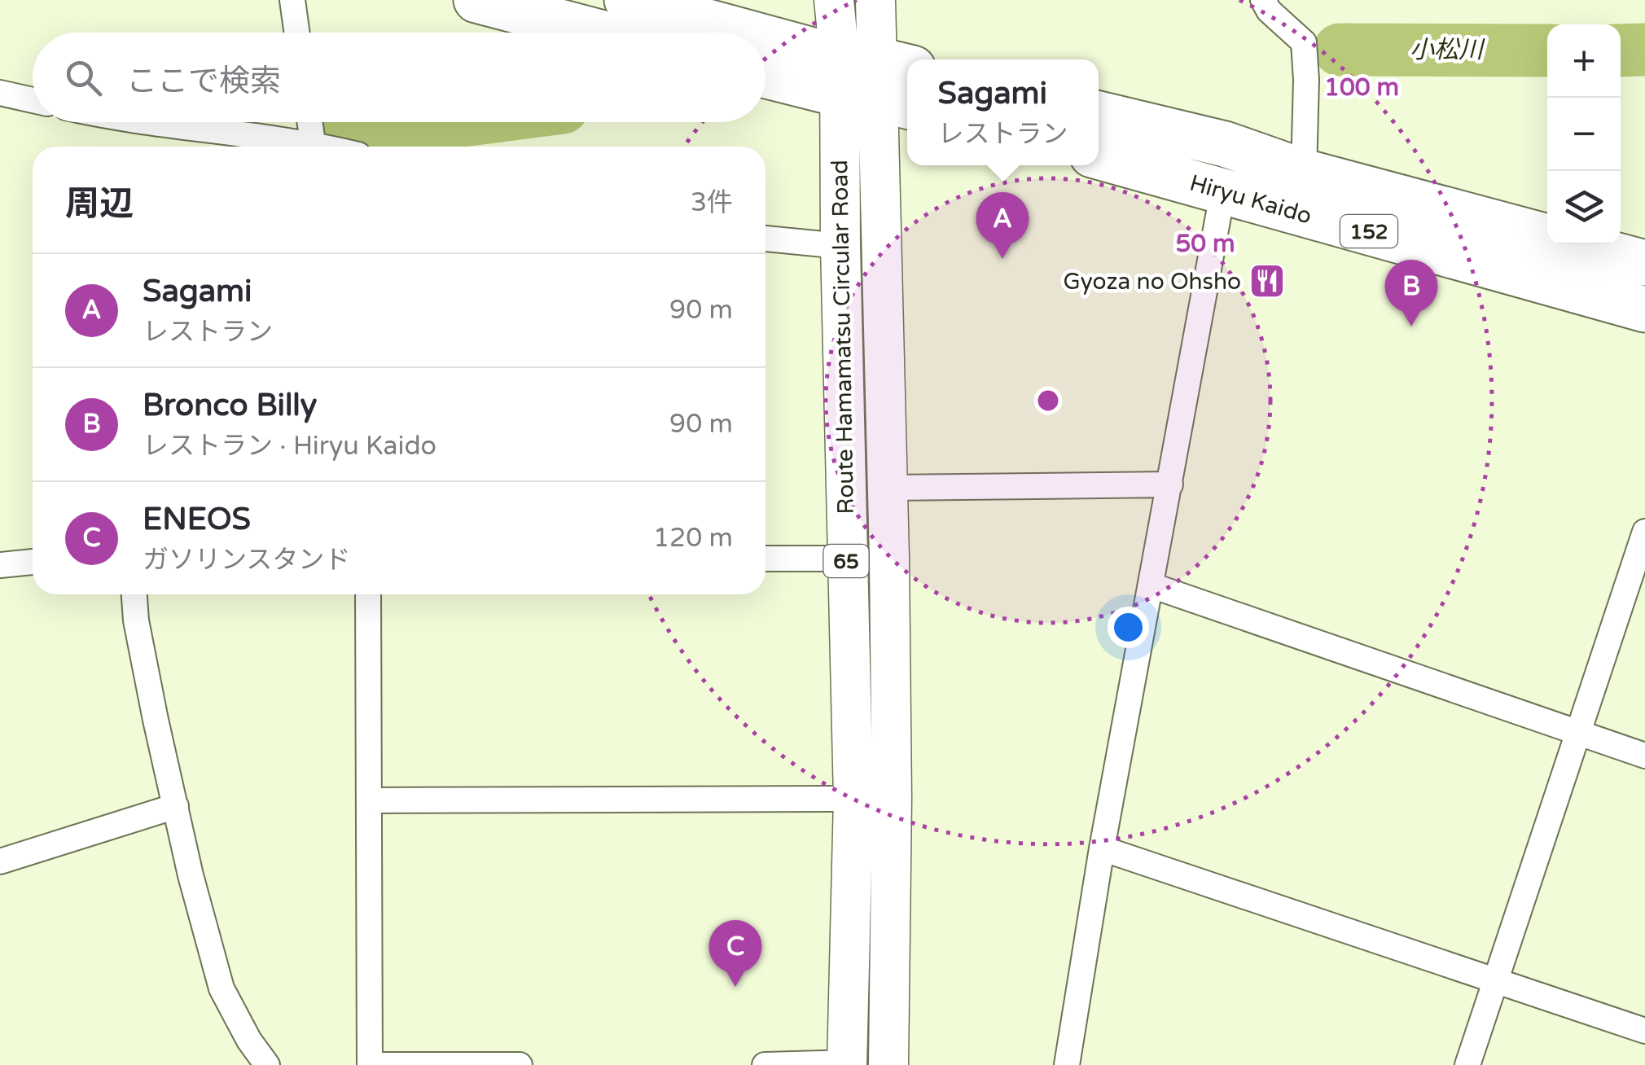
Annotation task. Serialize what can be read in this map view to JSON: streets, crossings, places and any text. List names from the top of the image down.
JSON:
{
  "streets": {
    "highway": ["Hiryu Kaido", "152"],
    "main road": ["Route Hamamatsu Circular Road", "65"]
  },
  "water": ["小松川"],
  "places": {
    "restaurant": ["Gyoza no Ohsho"]
  },
  "page": {
    "map_buttons": ["+", "−"],
    "search": "ここで検索",
    "popup": ["Sagami", "レストラン"],
    "heading": ["周辺", "3件"],
    "pins": ["A", "B", "C"],
    "list": [
      {
        "mark": "A",
        "name": "Sagami",
        "note": "レストラン",
        "value": "90 m"
      },
      {
        "mark": "B",
        "name": "Bronco Billy",
        "note": "レストラン · Hiryu Kaido",
        "value": "90 m"
      },
      {
        "mark": "C",
        "name": "ENEOS",
        "note": "ガソリンスタンド",
        "value": "120 m"
      }
    ]
  },
  "rings": ["100 m", "50 m"]
}
